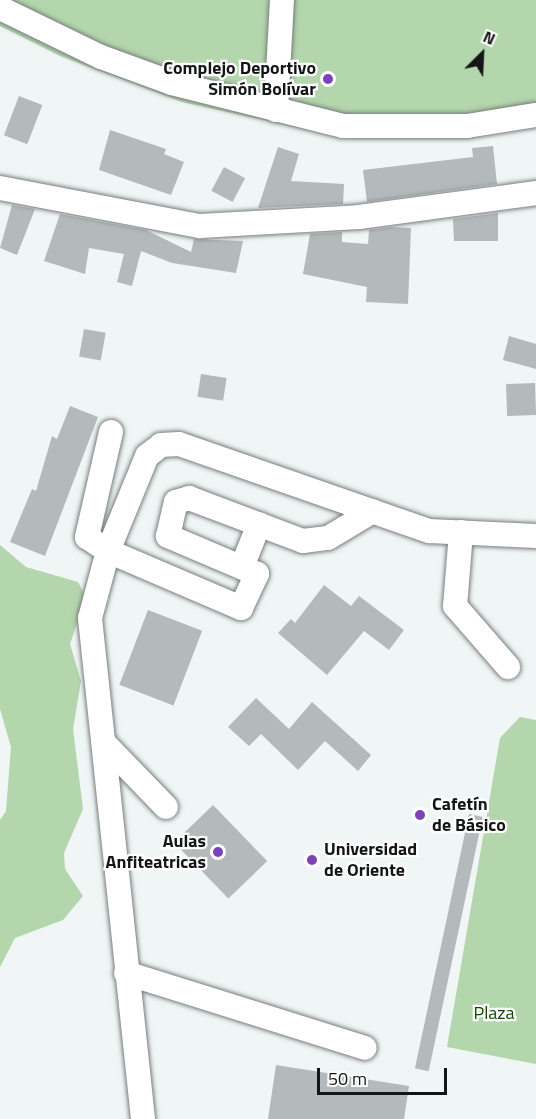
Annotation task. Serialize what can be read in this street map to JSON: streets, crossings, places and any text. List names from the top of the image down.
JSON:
{
  "parks": ["Plaza"],
  "places": [
    "Complejo Deportivo Simón Bolívar",
    "Cafetín de Básico",
    "Aulas Anfiteatricas",
    "Universidad de Oriente"
  ],
  "scale_bar": "50 m",
  "north": "top right"
}
